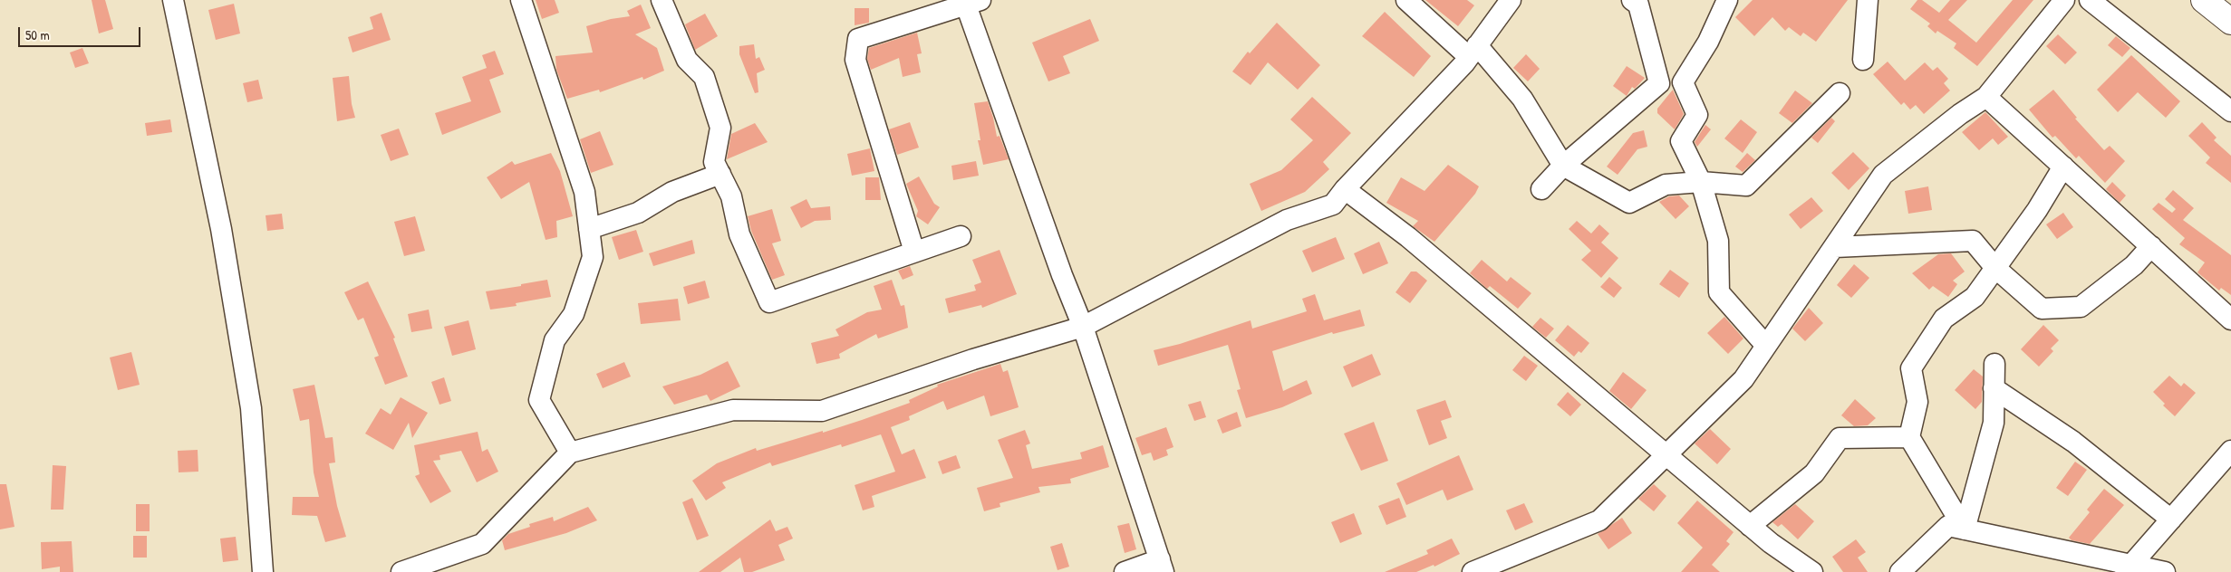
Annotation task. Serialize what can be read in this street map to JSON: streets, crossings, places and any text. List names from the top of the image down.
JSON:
{
  "scale_bar": "50 m"
}
